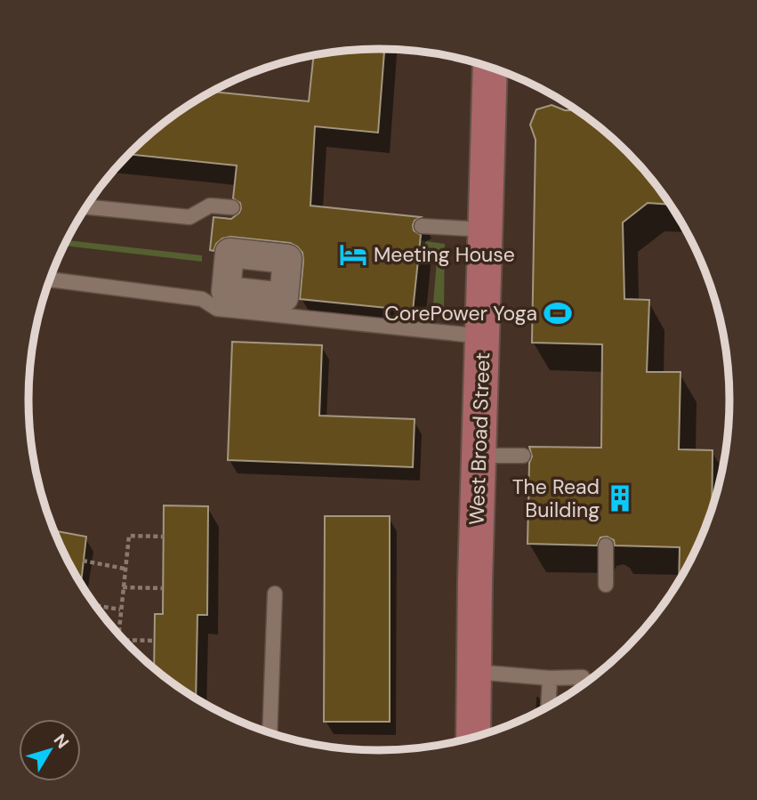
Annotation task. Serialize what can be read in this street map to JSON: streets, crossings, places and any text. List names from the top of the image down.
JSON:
{
  "streets": {
    "main road": ["West Broad Street"]
  },
  "places": {
    "hotel": ["Meeting House"],
    "sports": ["CorePower Yoga"],
    "building": ["The Read Building"]
  },
  "north": "top right"
}
